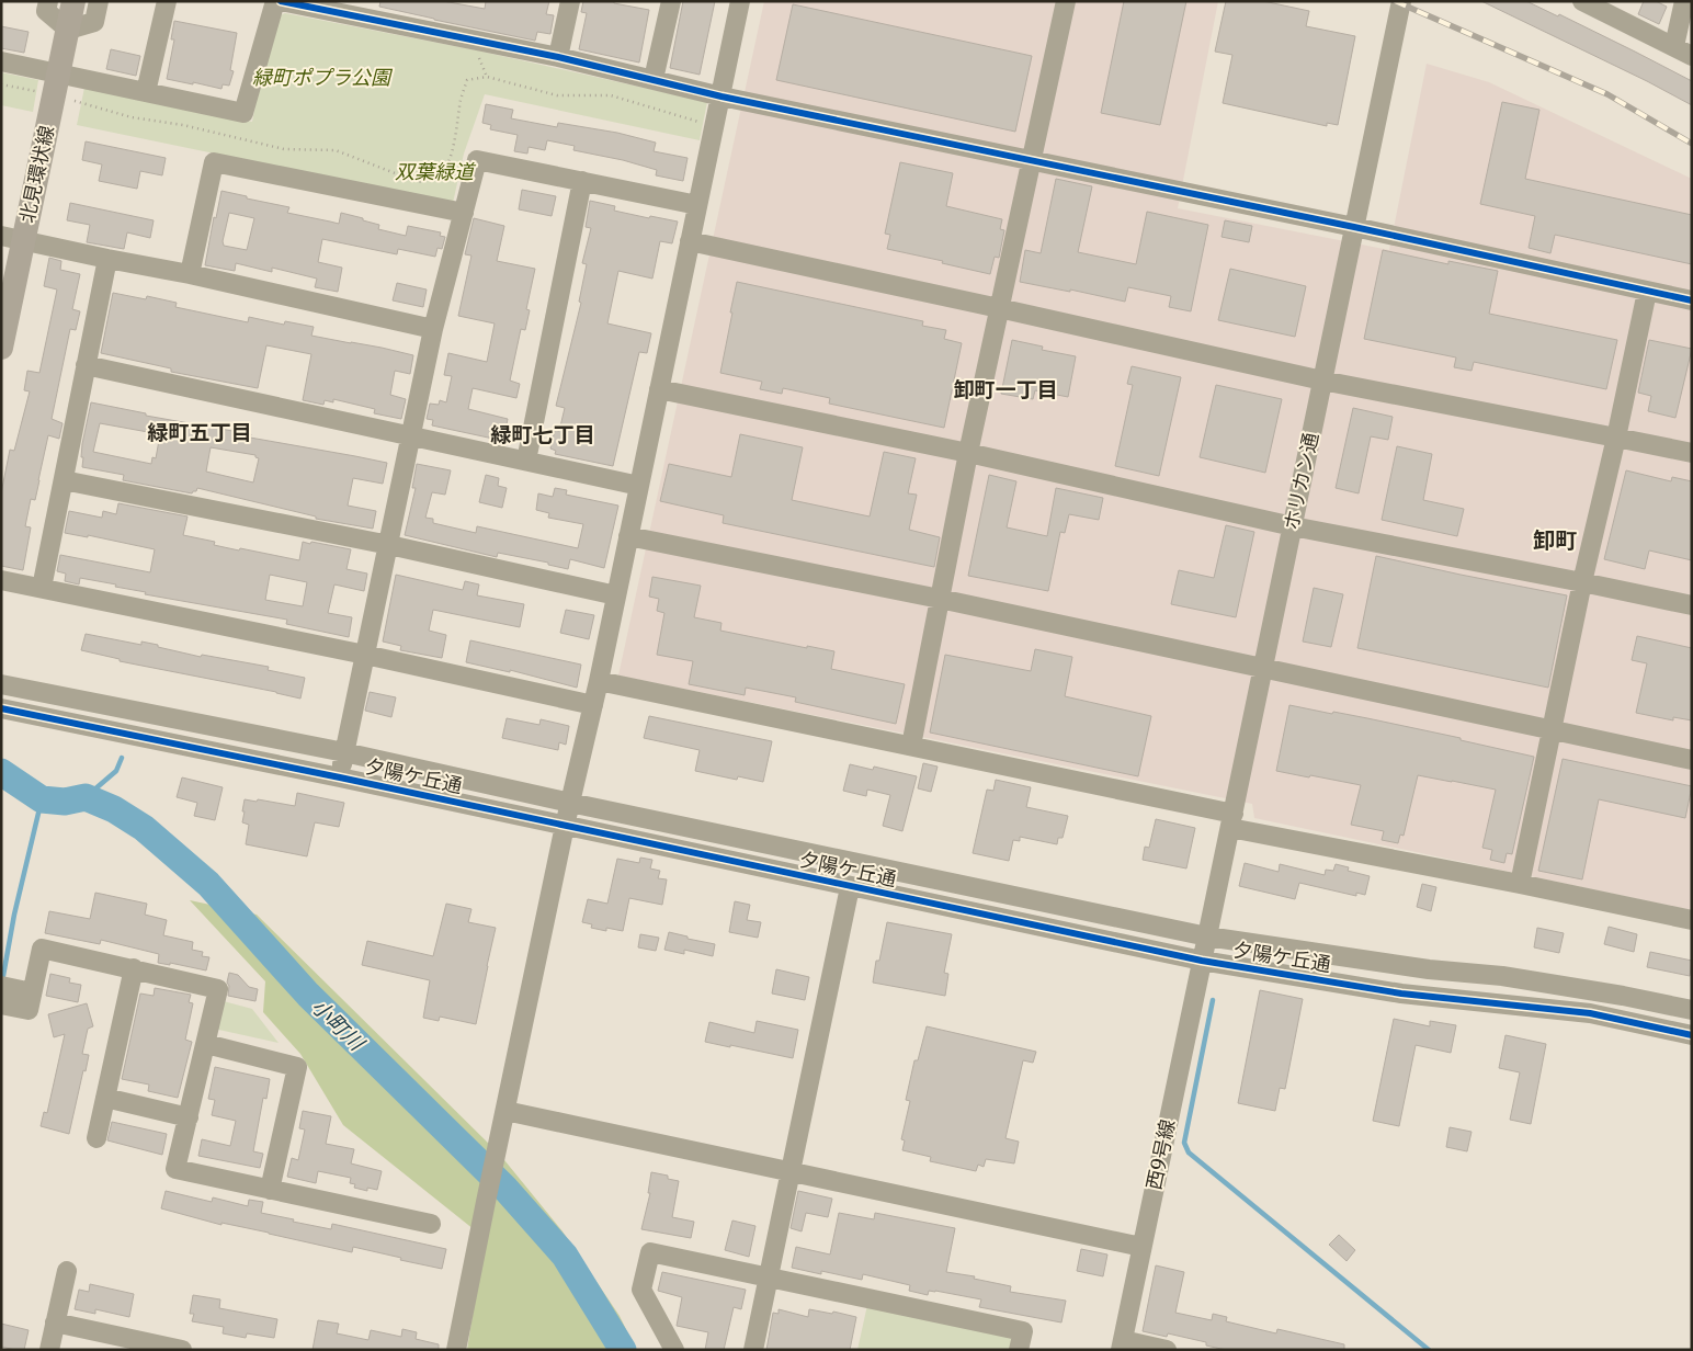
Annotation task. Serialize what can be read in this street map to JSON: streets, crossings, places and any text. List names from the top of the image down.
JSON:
{
  "streets": {
    "main road": ["北見環状線"],
    "street": ["ホリカン通", "夕陽ケ丘通", "西9号線"]
  },
  "crossings": [
    ["ホリカン通", "夕陽ケ丘通"],
    ["ホリカン通", "西9号線"],
    ["夕陽ケ丘通", "西9号線"]
  ],
  "districts": [
    "卸町一丁目",
    "緑町五丁目",
    "緑町七丁目",
    "卸町"
  ],
  "water": ["小町川"],
  "parks": ["緑町ポプラ公園", "双葉緑道"]
}
